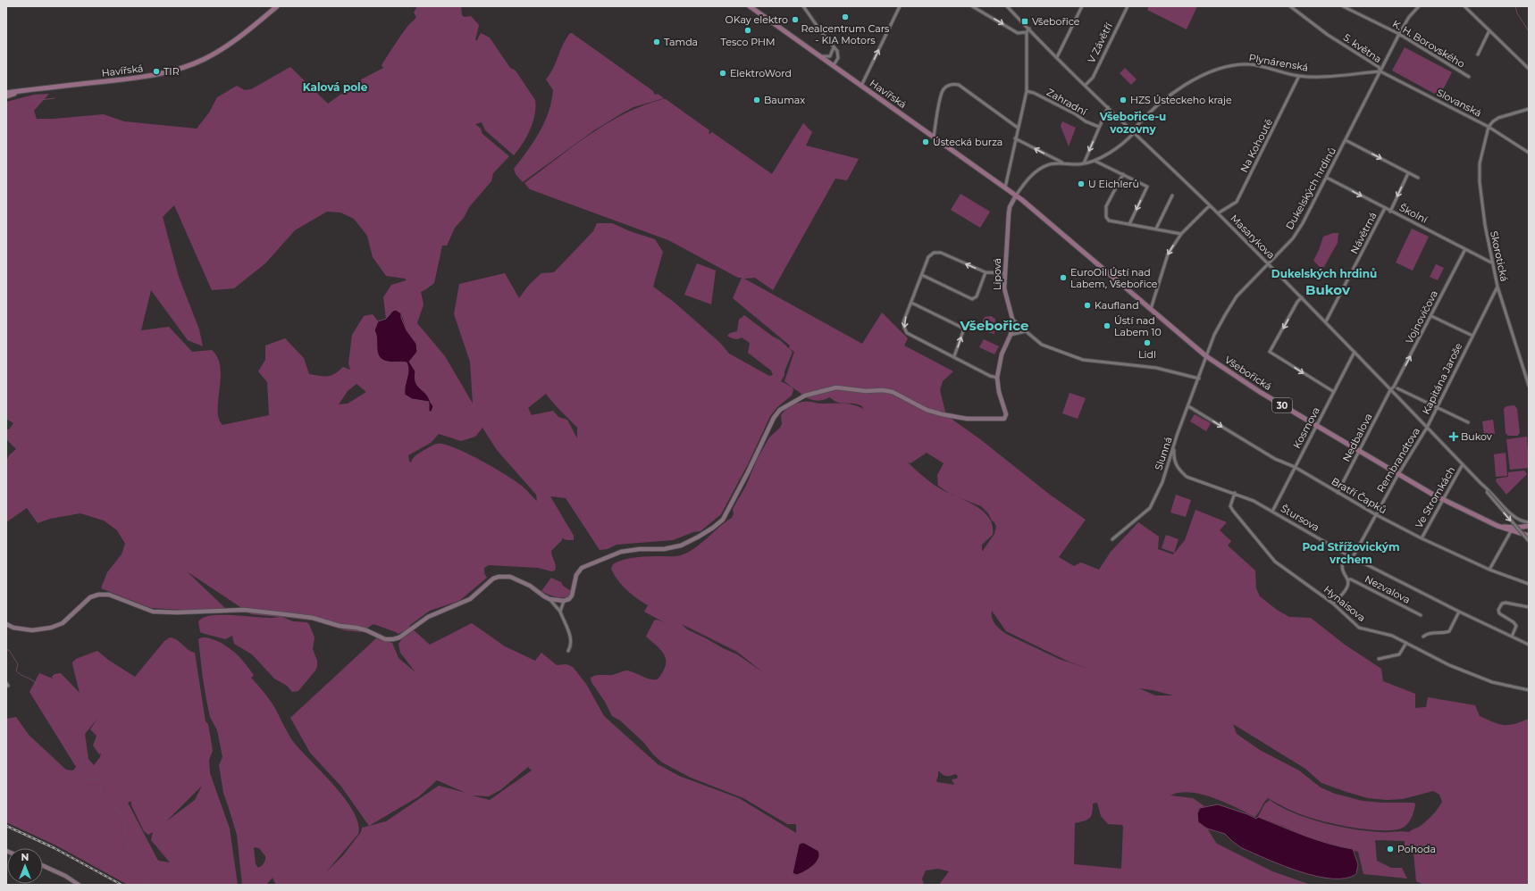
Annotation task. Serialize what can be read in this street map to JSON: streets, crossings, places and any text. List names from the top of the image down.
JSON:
{
  "streets": {
    "main road": ["Havířská", "Všebořická", "30"],
    "street": [
      "V Závětří",
      "K. H. Borovského",
      "5. května",
      "Plynárenská",
      "Zahradní",
      "Slovanská",
      "Na Kohoutě",
      "Dukelských hrdinů",
      "Školní",
      "Návětrná",
      "Masarykova",
      "Skorotická",
      "Lipová",
      "Vojnovičova",
      "Kapitána Jaroše",
      "Kosmova",
      "Nedbalova",
      "Slunná",
      "Rembrandtova",
      "Bratří Čapků",
      "Ve Stromkách",
      "Štursova",
      "Nezvalova",
      "Hynaisova"
    ]
  },
  "crossings": [
    ["V Závětří", "Masarykova"],
    ["K. H. Borovského", "5. května"],
    ["5. května", "Plynárenská"],
    ["5. května", "Slovanská"],
    ["5. května", "Dukelských hrdinů"],
    ["Plynárenská", "Havířská"],
    ["Plynárenská", "Slovanská"],
    ["Plynárenská", "Na Kohoutě"],
    ["Plynárenská", "Dukelských hrdinů"],
    ["Plynárenská", "Masarykova"],
    ["Plynárenská", "Lipová"],
    ["Plynárenská", "Všebořická"],
    ["Havířská", "Lipová"],
    ["Havířská", "Všebořická"],
    ["Slovanská", "Dukelských hrdinů"],
    ["Slovanská", "Skorotická"],
    ["Na Kohoutě", "Masarykova"],
    ["Dukelských hrdinů", "Školní"],
    ["Dukelských hrdinů", "Masarykova"],
    ["Dukelských hrdinů", "Všebořická"],
    ["Dukelských hrdinů", "Slunná"],
    ["Školní", "Návětrná"],
    ["Školní", "Skorotická"],
    ["Školní", "Vojnovičova"],
    ["Návětrná", "Masarykova"],
    ["Masarykova", "Vojnovičova"],
    ["Masarykova", "Kapitána Jaroše"],
    ["Masarykova", "Kosmova"],
    ["Masarykova", "Nedbalova"],
    ["Masarykova", "Rembrandtova"],
    ["Masarykova", "Ve Stromkách"],
    ["Skorotická", "Kapitána Jaroše"],
    ["Lipová", "Všebořická"],
    ["Vojnovičova", "Kapitána Jaroše"],
    ["Vojnovičova", "Nedbalova"],
    ["Všebořická", "Kosmova"],
    ["Všebořická", "Nedbalova"],
    ["Všebořická", "Slunná"],
    ["Všebořická", "Rembrandtova"],
    ["Všebořická", "Ve Stromkách"],
    ["Kapitána Jaroše", "Rembrandtova"],
    ["Kosmova", "Bratří Čapků"],
    ["Kosmova", "Štursova"],
    ["Nedbalova", "Bratří Čapků"],
    ["Slunná", "Bratří Čapků"],
    ["Slunná", "Štursova"],
    ["Rembrandtova", "Bratří Čapků"],
    ["Rembrandtova", "Štursova"],
    ["Bratří Čapků", "Ve Stromkách"],
    ["Štursova", "Hynaisova"],
    ["Nezvalova", "Hynaisova"]
  ],
  "one_way": ["Školní", "Vojnovičova"],
  "districts": [
    "Kalová pole",
    "Všebořice-u vozovny",
    "Dukelských hrdinů",
    "Bukov",
    "Všebořice",
    "Pod Střížovickým vrchem"
  ],
  "places": {
    "other": [
      "Realcentrum Cars - KIA Motors",
      "OKay elektro",
      "Tesco PHM",
      "Tamda",
      "TIR",
      "ElektroWord",
      "Baumax",
      "HZS Ústeckeho kraje",
      "Ústecká burza",
      "U Eichlerů",
      "EuroOil Ústí nad Labem, Všebořice",
      "Kaufland",
      "Ústí nad Labem 10",
      "Lidl",
      "Pohoda"
    ],
    "transit": ["Všebořice"],
    "health": ["Bukov"]
  },
  "north": "top"
}
